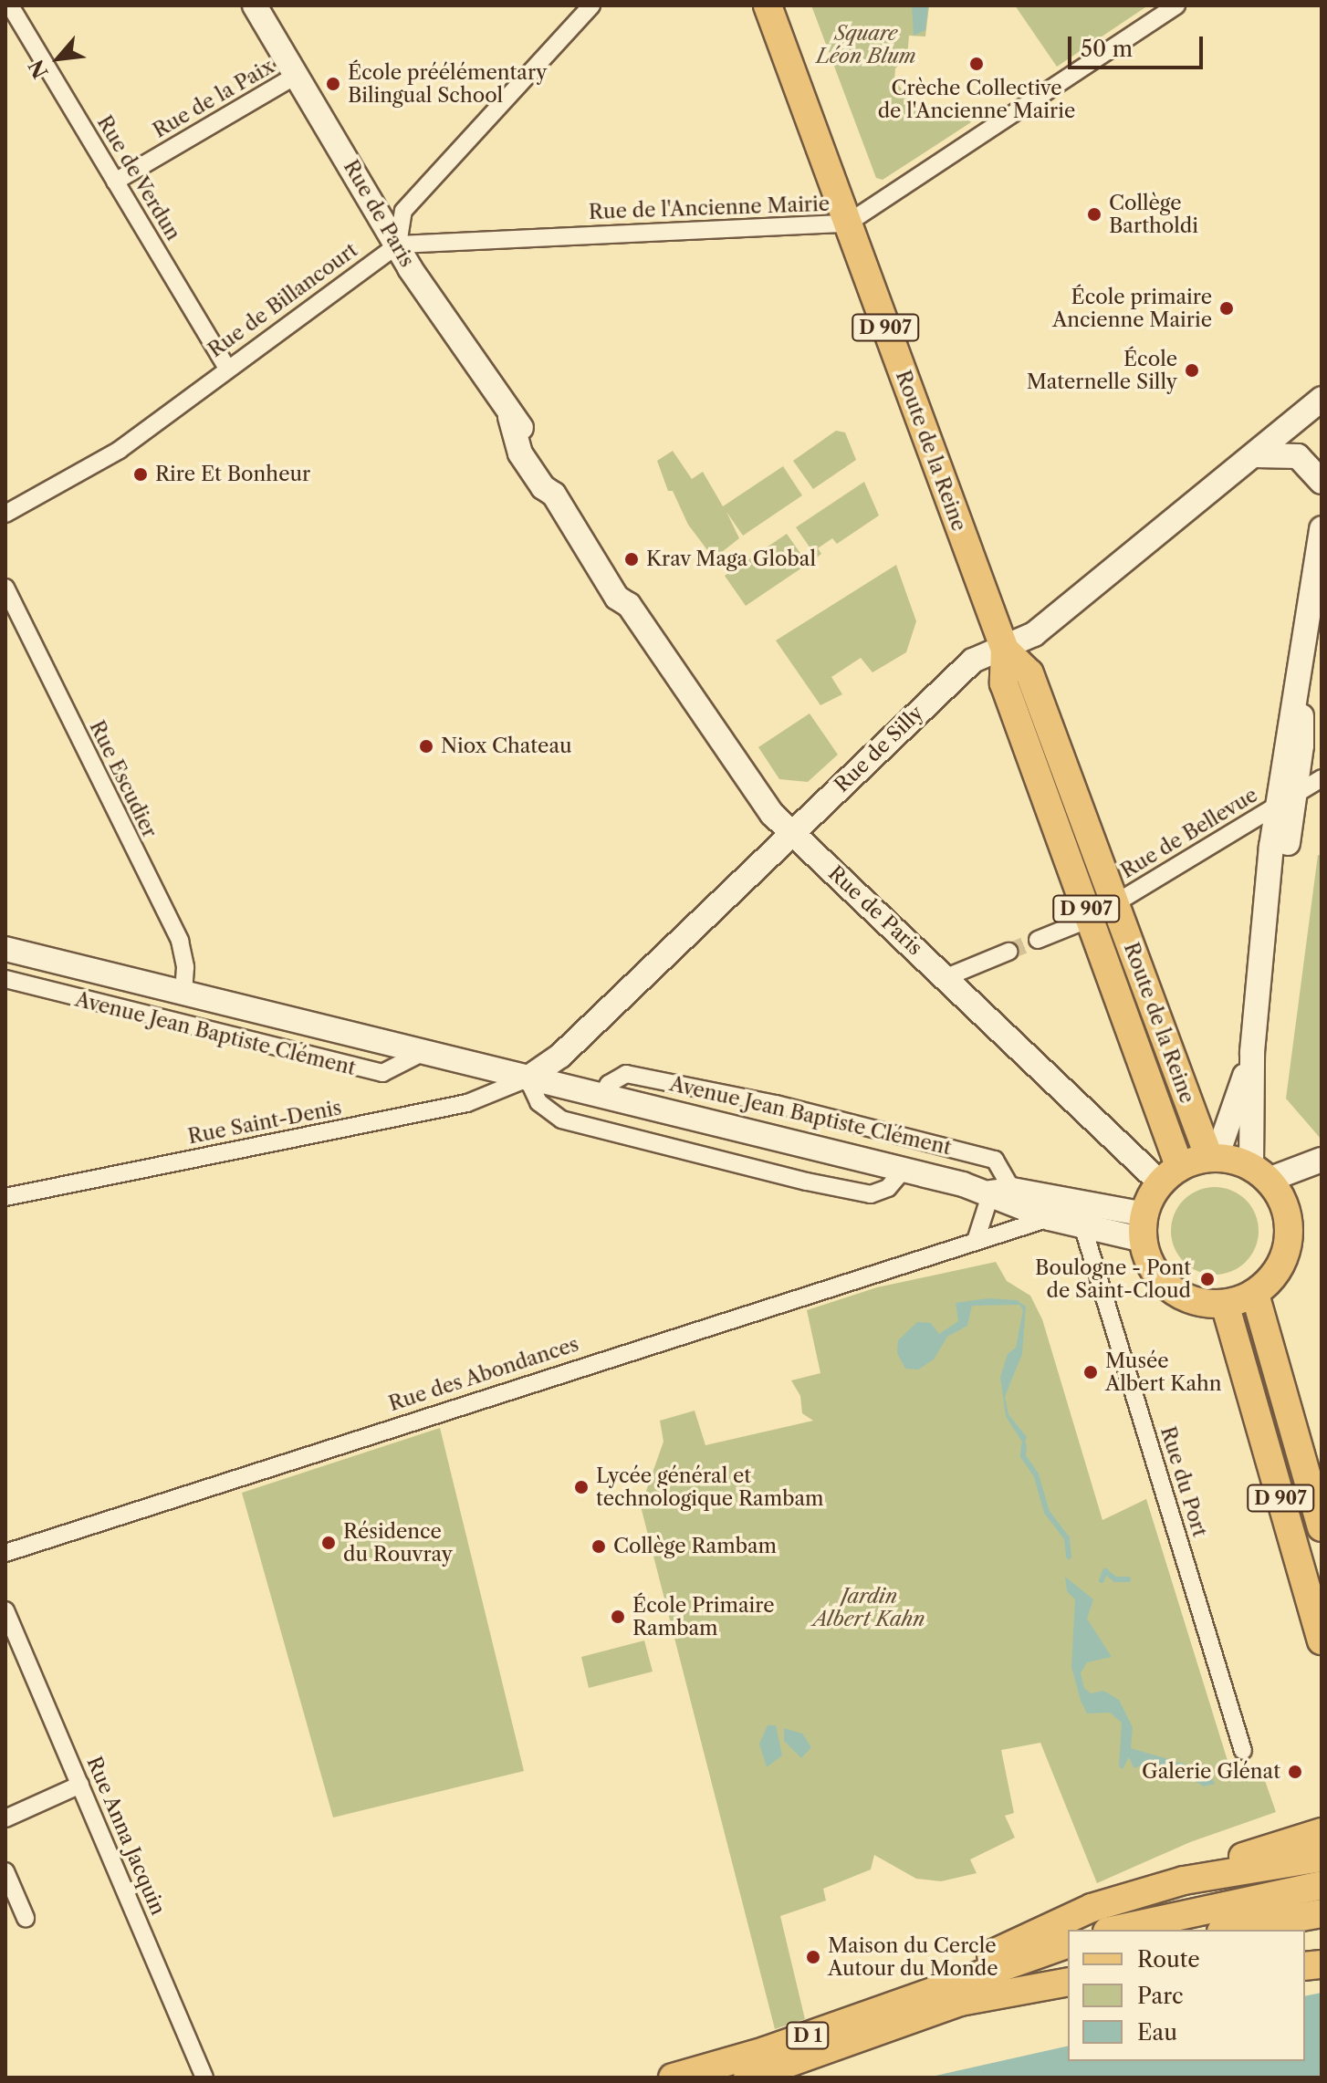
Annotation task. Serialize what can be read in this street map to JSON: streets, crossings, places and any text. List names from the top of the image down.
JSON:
{
  "streets": {
    "main road": [
      "Rue de Paris",
      "D 907",
      "Route de la Reine",
      "Rue de Silly",
      "Avenue Jean Baptiste Clément",
      "D 1"
    ],
    "street": [
      "Rue de la Paix",
      "Rue de Verdun",
      "Rue de l'Ancienne Mairie",
      "Rue de Billancourt",
      "Rue Escudier",
      "Rue de Bellevue",
      "Rue Saint-Denis",
      "Rue des Abondances",
      "Rue du Port",
      "Rue Anna Jacquin"
    ]
  },
  "crossings": [
    ["Rue de la Paix", "Rue de Verdun"],
    ["Rue de la Paix", "Rue de Paris"],
    ["Rue de Verdun", "Rue de Billancourt"],
    ["Rue de l'Ancienne Mairie", "Rue de Paris"],
    ["Rue de l'Ancienne Mairie", "Rue de Billancourt"],
    ["Rue de l'Ancienne Mairie", "Route de la Reine"],
    ["Rue de Paris", "Rue de Billancourt"],
    ["Rue de Paris", "D 907"],
    ["Rue de Paris", "Route de la Reine"],
    ["Rue de Paris", "Rue de Silly"],
    ["Rue de Paris", "Avenue Jean Baptiste Clément"],
    ["D 907", "Route de la Reine"],
    ["D 907", "Avenue Jean Baptiste Clément"],
    ["Route de la Reine", "Rue de Silly"],
    ["Route de la Reine", "Rue de Bellevue"],
    ["Route de la Reine", "Avenue Jean Baptiste Clément"],
    ["Rue de Silly", "Avenue Jean Baptiste Clément"],
    ["Rue de Silly", "Rue Saint-Denis"],
    ["Rue Escudier", "Avenue Jean Baptiste Clément"],
    ["Avenue Jean Baptiste Clément", "Rue Saint-Denis"],
    ["Avenue Jean Baptiste Clément", "Rue des Abondances"],
    ["Avenue Jean Baptiste Clément", "Rue du Port"]
  ],
  "parks": ["Square Léon Blum", "Jardin Albert Kahn"],
  "places": [
    "Crèche Collective de l'Ancienne Mairie",
    "École préélémentary Bilingual School",
    "Collège Bartholdi",
    "École primaire Ancienne Mairie",
    "École Maternelle Silly",
    "Rire Et Bonheur",
    "Krav Maga Global",
    "Niox Chateau",
    "Boulogne - Pont de Saint-Cloud",
    "Musée Albert Kahn",
    "Lycée général et technologique Rambam",
    "Résidence du Rouvray",
    "Collège Rambam",
    "École Primaire Rambam",
    "Galerie Glénat",
    "Maison du Cercle Autour du Monde"
  ],
  "legend": ["Route", "Parc", "Eau"],
  "scale_bar": "50 m",
  "north": "bottom left"
}
